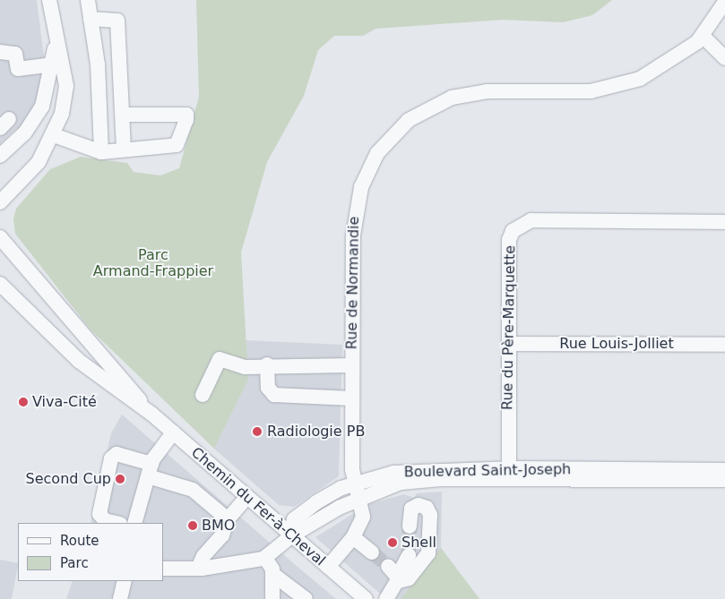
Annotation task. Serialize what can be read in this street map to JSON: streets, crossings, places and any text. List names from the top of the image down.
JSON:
{
  "streets": {
    "street": [
      "Rue de Normandie",
      "Rue du Père-Marquette",
      "Rue Louis-Jolliet",
      "Boulevard Saint-Joseph",
      "Chemin du Fer-à-Cheval"
    ]
  },
  "crossings": [
    ["Rue de Normandie", "Boulevard Saint-Joseph"],
    ["Rue de Normandie", "Chemin du Fer-à-Cheval"],
    ["Rue du Père-Marquette", "Rue Louis-Jolliet"],
    ["Rue du Père-Marquette", "Boulevard Saint-Joseph"],
    ["Boulevard Saint-Joseph", "Chemin du Fer-à-Cheval"]
  ],
  "parks": ["Parc Armand-Frappier"],
  "places": [
    "Viva-Cité",
    "Radiologie PB",
    "Second Cup",
    "BMO",
    "Shell"
  ],
  "legend": ["Route", "Parc"]
}
